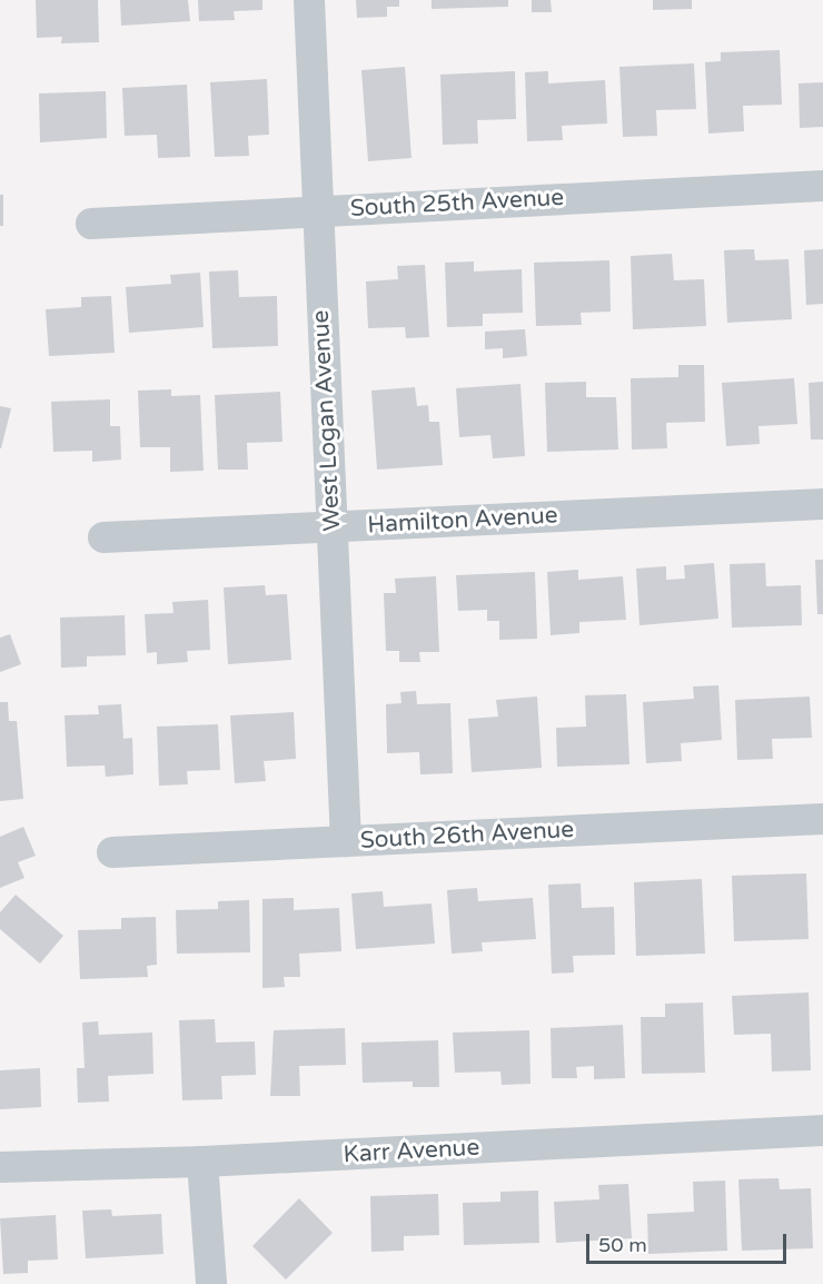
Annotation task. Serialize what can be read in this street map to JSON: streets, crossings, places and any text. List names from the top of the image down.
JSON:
{
  "streets": {
    "street": [
      "South 25th Avenue",
      "West Logan Avenue",
      "Hamilton Avenue",
      "South 26th Avenue",
      "Karr Avenue"
    ]
  },
  "crossings": [
    ["South 25th Avenue", "West Logan Avenue"],
    ["West Logan Avenue", "Hamilton Avenue"],
    ["West Logan Avenue", "South 26th Avenue"]
  ],
  "scale_bar": "50 m"
}
